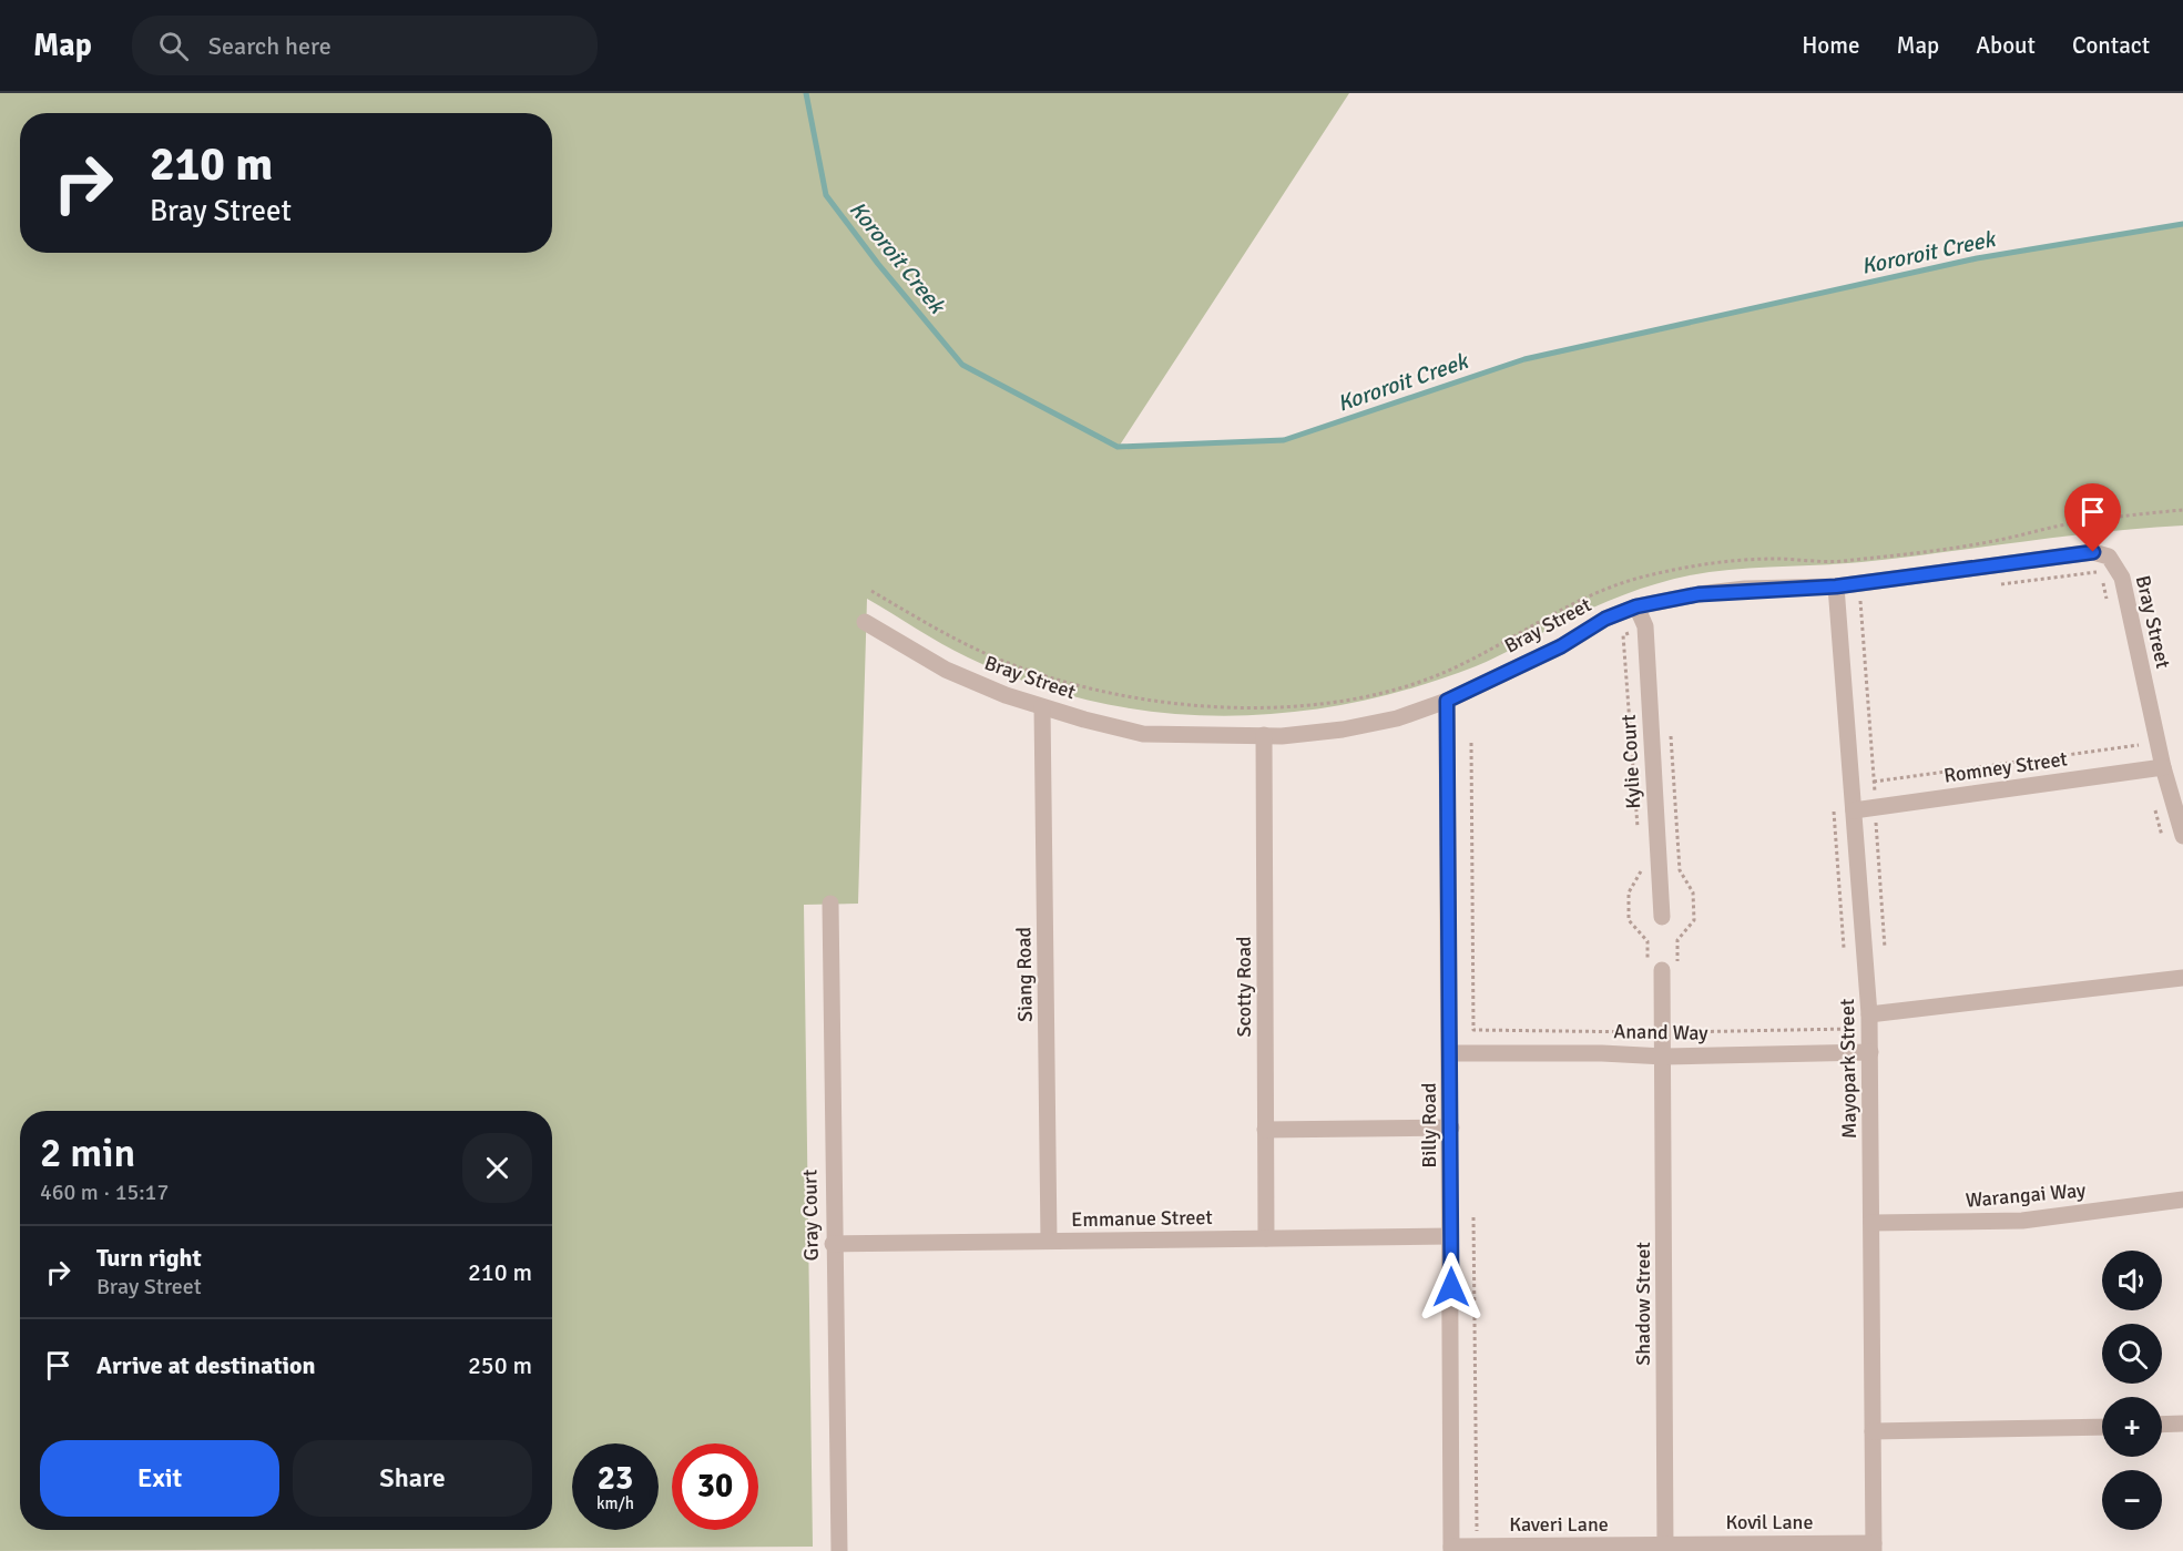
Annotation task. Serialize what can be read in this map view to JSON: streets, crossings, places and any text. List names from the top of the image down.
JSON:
{
  "streets": {
    "street": [
      "Bray Street",
      "Kylie Court",
      "Romney Street",
      "Siang Road",
      "Scotty Road",
      "Anand Way",
      "Mayopark Street",
      "Billy Road",
      "Warangai Way",
      "Gray Court",
      "Emmanue Street",
      "Shadow Street",
      "Kovil Lane",
      "Kaveri Lane"
    ]
  },
  "crossings": [
    ["Bray Street", "Kylie Court"],
    ["Bray Street", "Romney Street"],
    ["Bray Street", "Siang Road"],
    ["Bray Street", "Scotty Road"],
    ["Bray Street", "Mayopark Street"],
    ["Bray Street", "Billy Road"],
    ["Romney Street", "Mayopark Street"],
    ["Siang Road", "Emmanue Street"],
    ["Scotty Road", "Emmanue Street"],
    ["Anand Way", "Mayopark Street"],
    ["Anand Way", "Billy Road"],
    ["Anand Way", "Shadow Street"],
    ["Mayopark Street", "Warangai Way"],
    ["Mayopark Street", "Kovil Lane"],
    ["Billy Road", "Emmanue Street"],
    ["Billy Road", "Kaveri Lane"],
    ["Gray Court", "Emmanue Street"],
    ["Shadow Street", "Kovil Lane"],
    ["Shadow Street", "Kaveri Lane"],
    ["Kovil Lane", "Kaveri Lane"]
  ],
  "water": ["Kororoit Creek"],
  "page": {
    "header": "Map",
    "search": "Search here",
    "nav": [
      "Home",
      "Map",
      "About",
      "Contact"
    ],
    "turn": ["210 m", "Bray Street"],
    "heading": ["2 min", "460 m · 15:17"],
    "list": [
      {
        "name": "Turn right",
        "note": "Bray Street",
        "value": "210 m"
      },
      {
        "name": "Arrive at destination",
        "value": "250 m"
      }
    ],
    "map_buttons": ["+", "−"],
    "buttons": ["Exit", "Share"],
    "speed": "23 km/h",
    "limit": "30"
  }
}
